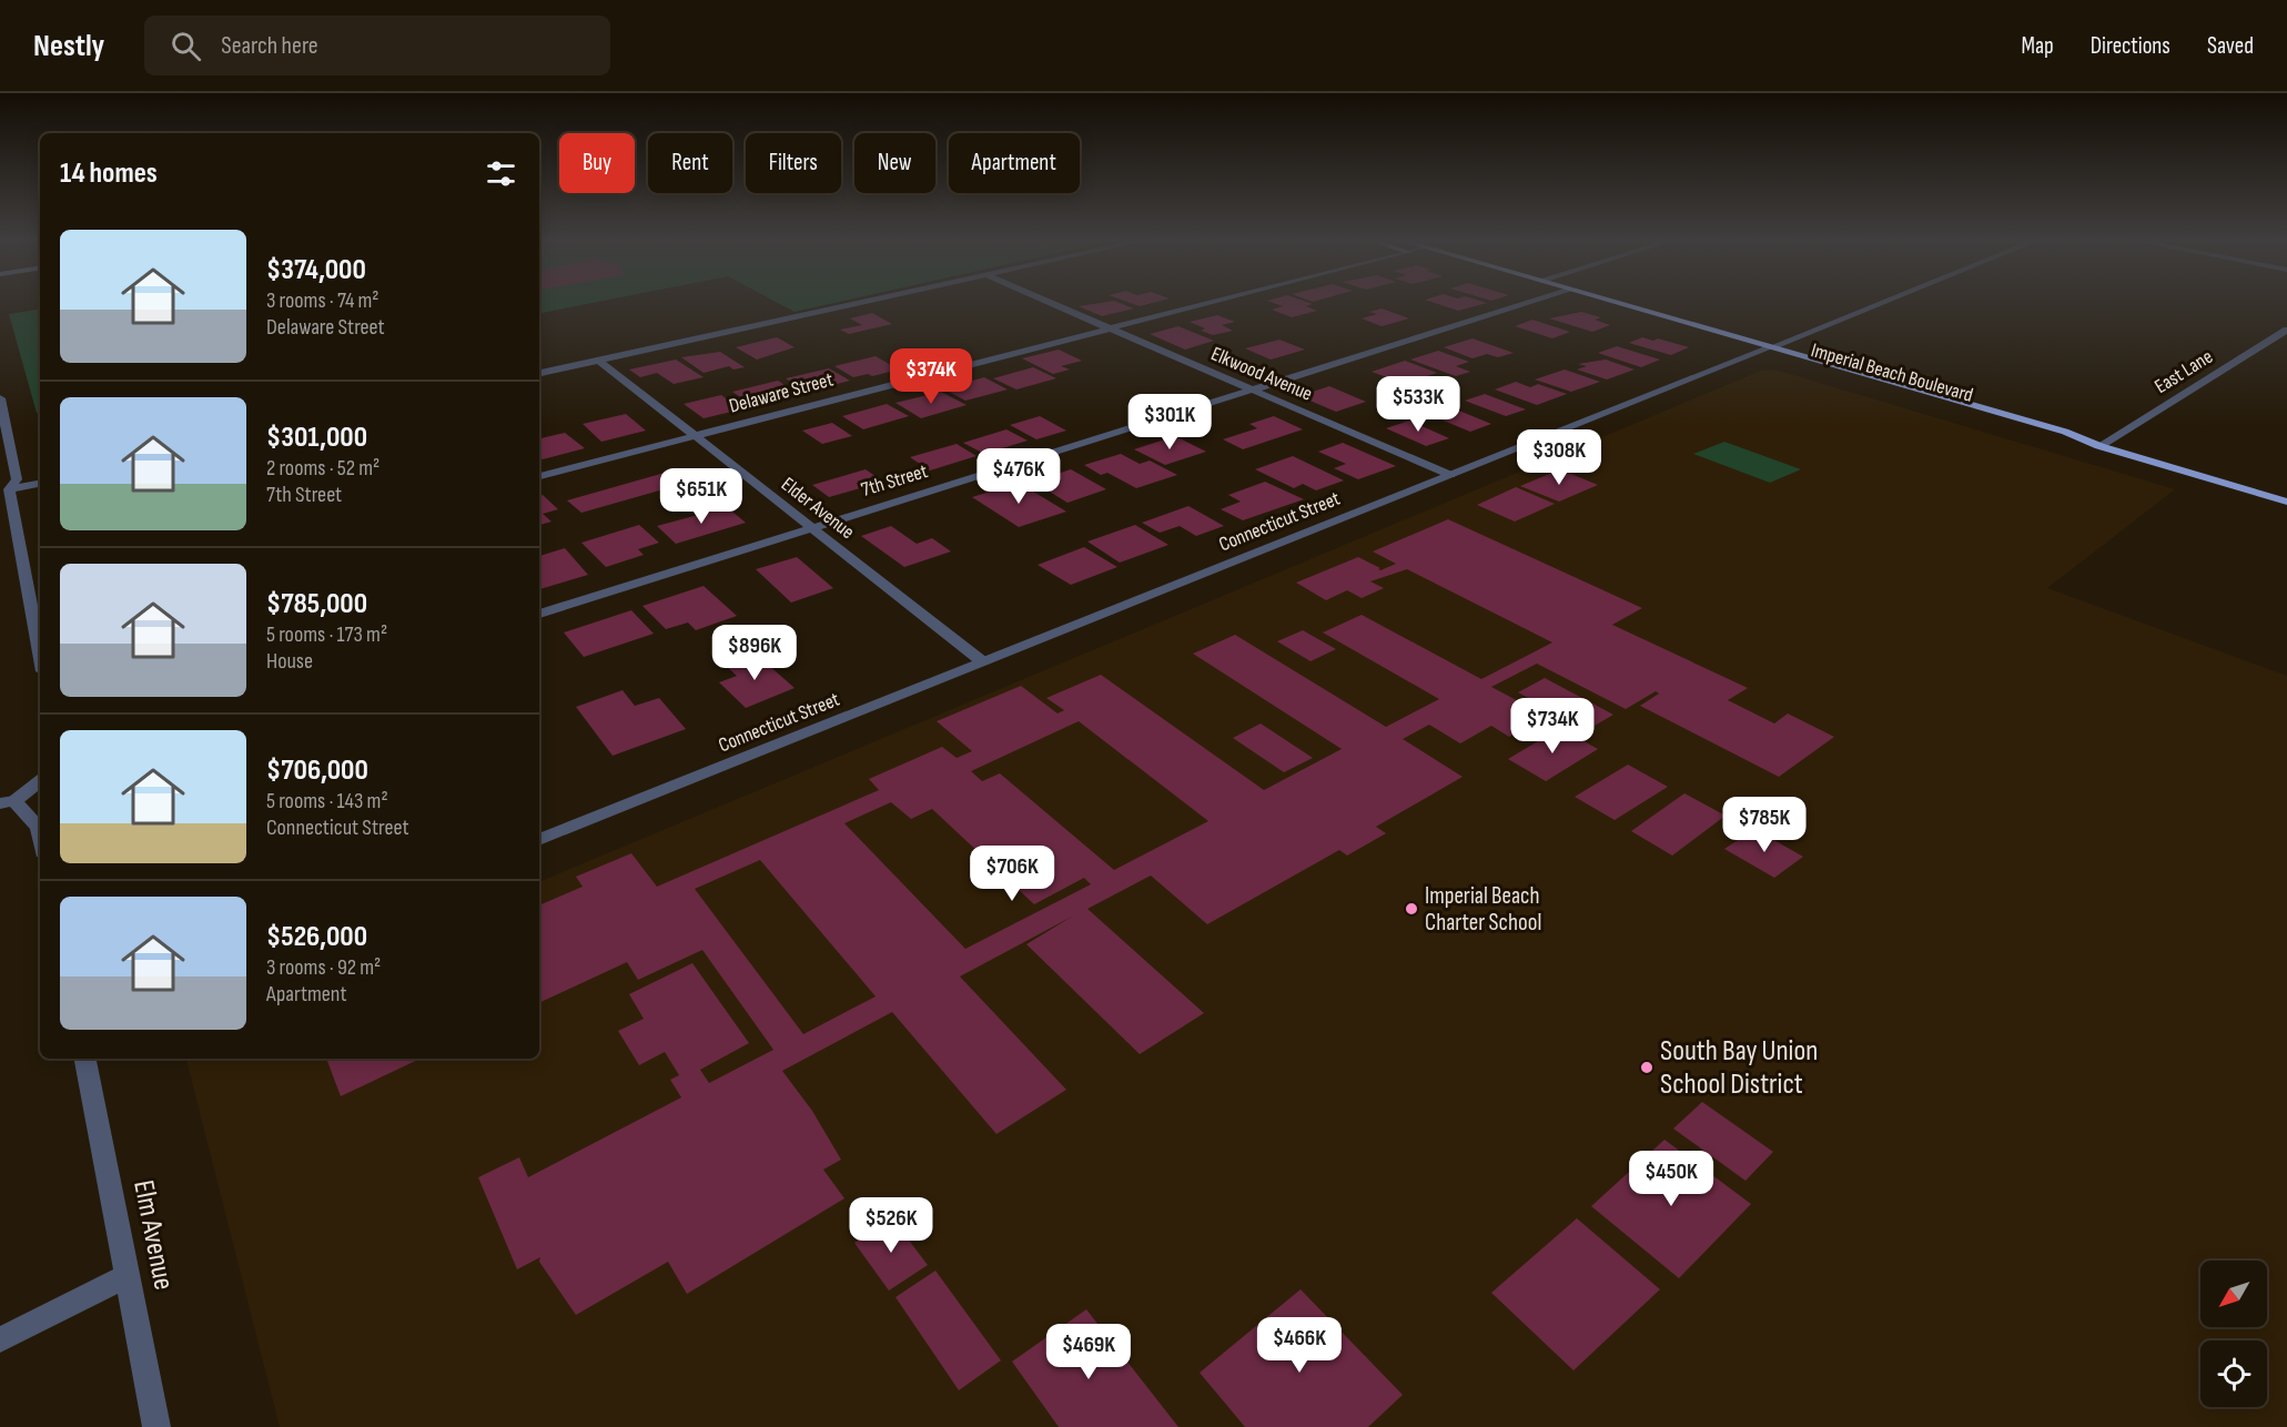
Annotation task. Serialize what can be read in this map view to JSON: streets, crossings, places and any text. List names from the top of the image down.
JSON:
{
  "streets": {
    "main road": ["Imperial Beach Boulevard"],
    "street": [
      "East Lane",
      "Elkwood Avenue",
      "Delaware Street",
      "7th Street",
      "Elder Avenue",
      "Connecticut Street",
      "Elm Avenue"
    ]
  },
  "crossings": [
    ["East Lane", "Imperial Beach Boulevard"],
    ["Imperial Beach Boulevard", "Connecticut Street"],
    ["Elkwood Avenue", "Delaware Street"],
    ["Elkwood Avenue", "7th Street"],
    ["Elkwood Avenue", "Connecticut Street"],
    ["Delaware Street", "Elder Avenue"],
    ["7th Street", "Elder Avenue"],
    ["Elder Avenue", "Connecticut Street"]
  ],
  "places": ["Imperial Beach Charter School", "South Bay Union School District"],
  "north": "bottom left",
  "page": {
    "header": "Nestly",
    "search": "Search here",
    "nav": ["Map", "Directions", "Saved"],
    "chip": [
      "Buy",
      "Rent",
      "Filters",
      "New",
      "Apartment"
    ],
    "heading": "14 homes",
    "list": [
      {
        "name": "$374,000",
        "note": "3 rooms · 74 m² · Delaware Street"
      },
      {
        "name": "$301,000",
        "note": "2 rooms · 52 m² · 7th Street"
      },
      {
        "name": "$785,000",
        "note": "5 rooms · 173 m² · House"
      },
      {
        "name": "$706,000",
        "note": "5 rooms · 143 m² · Connecticut Street"
      },
      {
        "name": "$526,000",
        "note": "3 rooms · 92 m² · Apartment"
      }
    ],
    "price": [
      "$374K",
      "$533K",
      "$301K",
      "$308K",
      "$476K",
      "$651K",
      "$896K",
      "$734K",
      "$785K",
      "$706K",
      "$450K",
      "$526K",
      "$466K",
      "$469K"
    ]
  }
}
